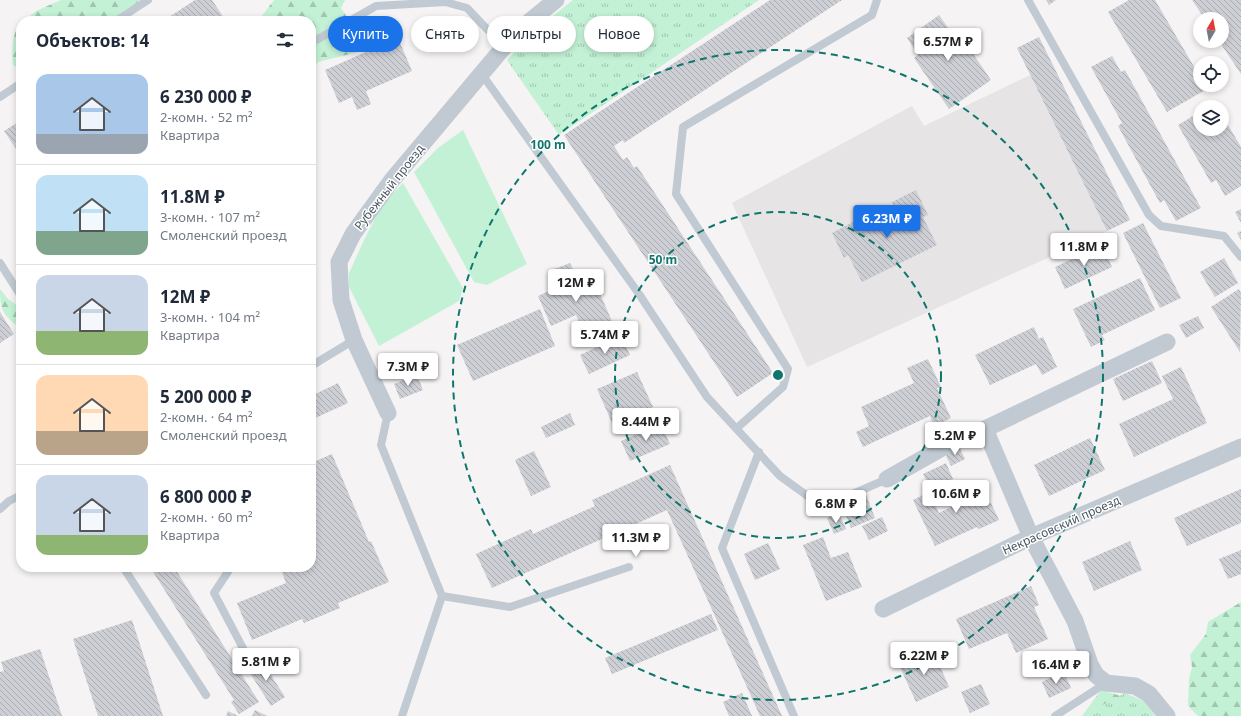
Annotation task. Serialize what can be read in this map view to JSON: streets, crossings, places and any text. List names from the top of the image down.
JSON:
{
  "streets": {
    "street": ["Рубежный проезд", "Некрасовский проезд"]
  },
  "north": "top",
  "page": {
    "chip": [
      "Купить",
      "Снять",
      "Фильтры",
      "Новое"
    ],
    "heading": "Объектов: 14",
    "price": [
      "6.57M ₽",
      "6.23M ₽",
      "11.8M ₽",
      "12M ₽",
      "5.74M ₽",
      "7.3M ₽",
      "8.44M ₽",
      "5.2M ₽",
      "10.6M ₽",
      "6.8M ₽",
      "11.3M ₽",
      "6.22M ₽",
      "5.81M ₽",
      "16.4M ₽"
    ],
    "list": [
      {
        "name": "6 230 000 ₽",
        "note": "2-комн. · 52 m² · Квартира"
      },
      {
        "name": "11.8M ₽",
        "note": "3-комн. · 107 m² · Смоленский проезд"
      },
      {
        "name": "12M ₽",
        "note": "3-комн. · 104 m² · Квартира"
      },
      {
        "name": "5 200 000 ₽",
        "note": "2-комн. · 64 m² · Смоленский проезд"
      },
      {
        "name": "6 800 000 ₽",
        "note": "2-комн. · 60 m² · Квартира"
      }
    ]
  },
  "rings": ["100 m", "50 m"]
}
